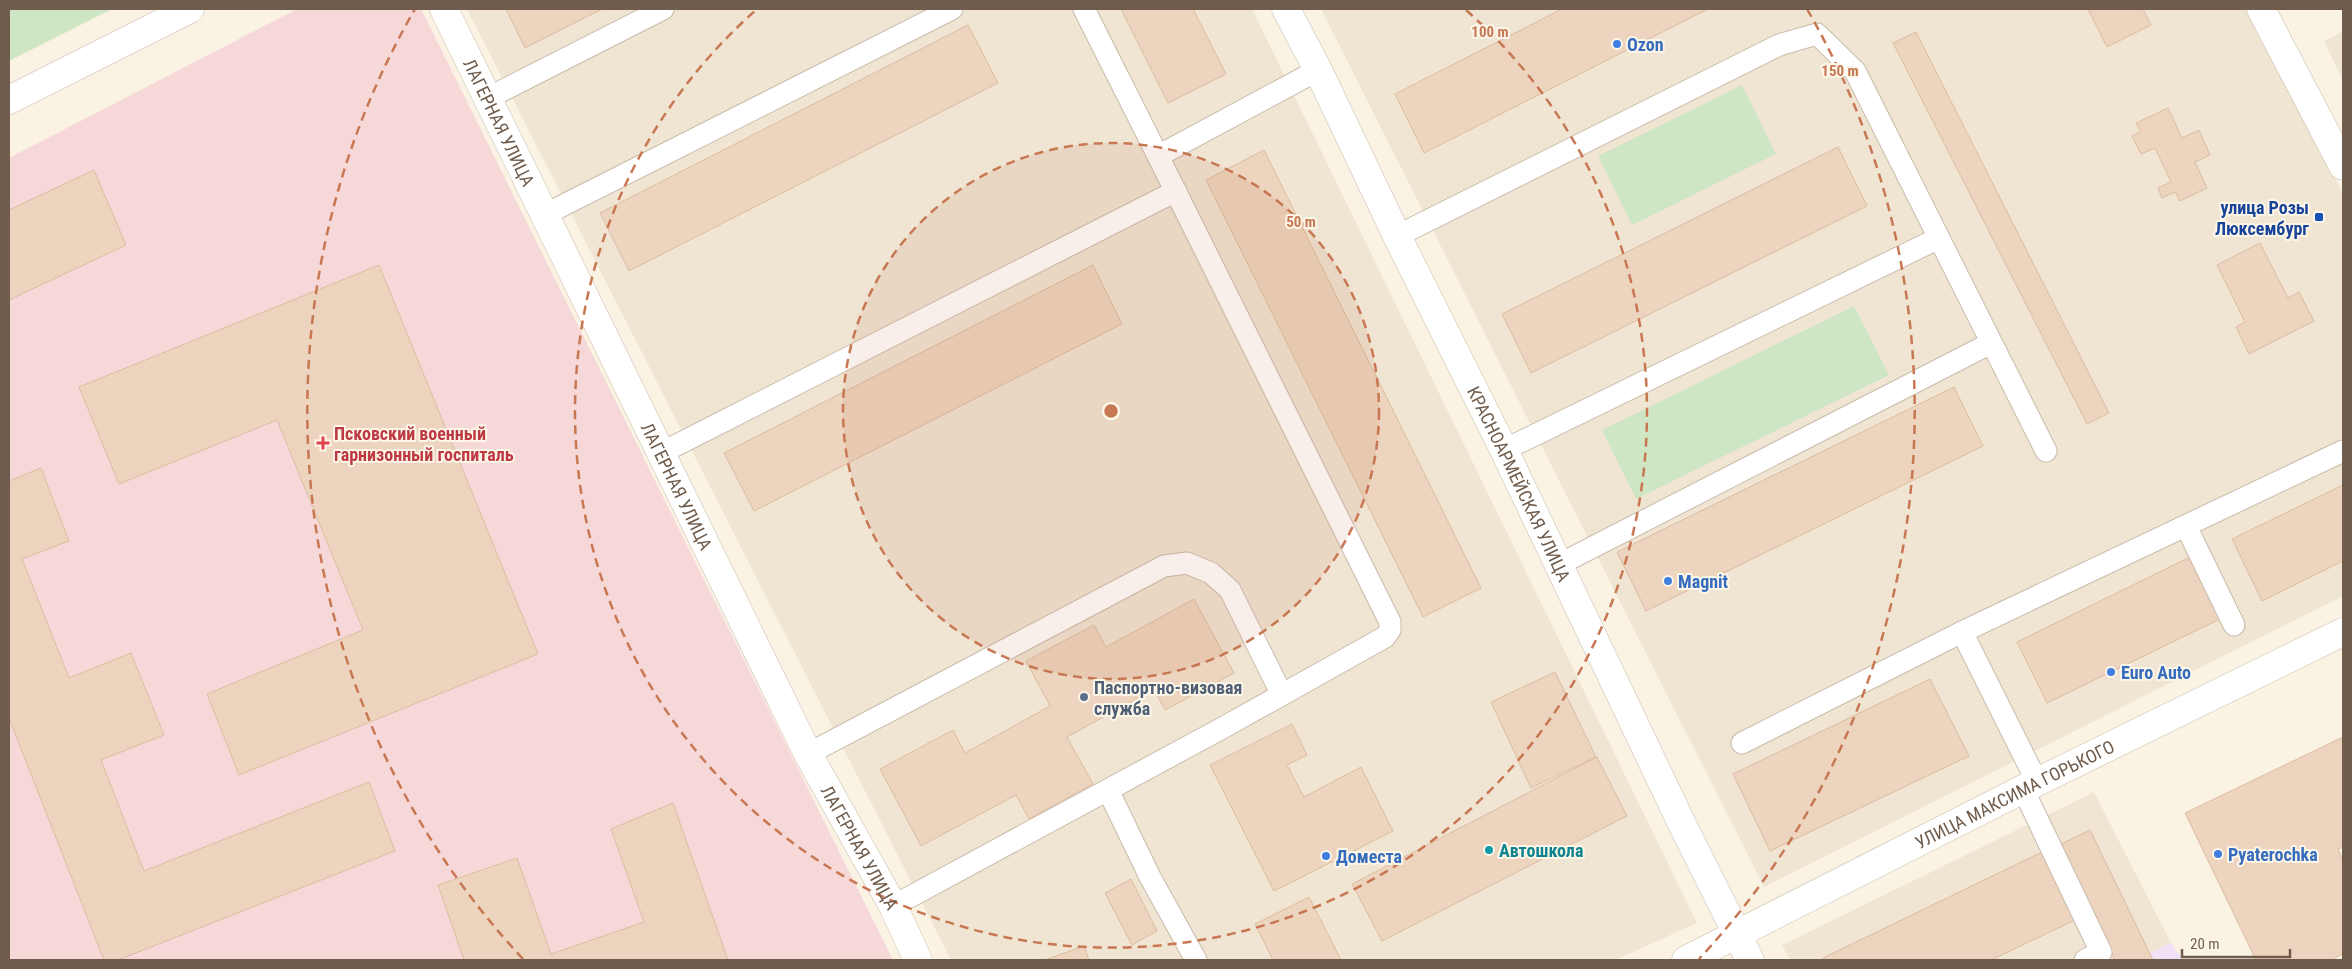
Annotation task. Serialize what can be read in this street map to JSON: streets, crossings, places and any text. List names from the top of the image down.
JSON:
{
  "streets": {
    "street": ["ЛАГЕРНАЯ УЛИЦА", "КРАСНОАРМЕЙСКАЯ УЛИЦА", "УЛИЦА МАКСИМА ГОРЬКОГО"]
  },
  "crossings": [
    ["КРАСНОАРМЕЙСКАЯ УЛИЦА", "УЛИЦА МАКСИМА ГОРЬКОГО"]
  ],
  "places": {
    "other": [
      "Ozon",
      "Magnit",
      "Euro Auto",
      "Паспортно-визовая служба",
      "Автошкола",
      "Pyaterochka",
      "Доместа"
    ],
    "transit": ["улица Розы Люксембург"],
    "health": ["Псковский военный гарнизонный госпиталь"]
  },
  "scale_bar": "20 m",
  "rings": ["100 m", "150 m", "50 m"]
}
